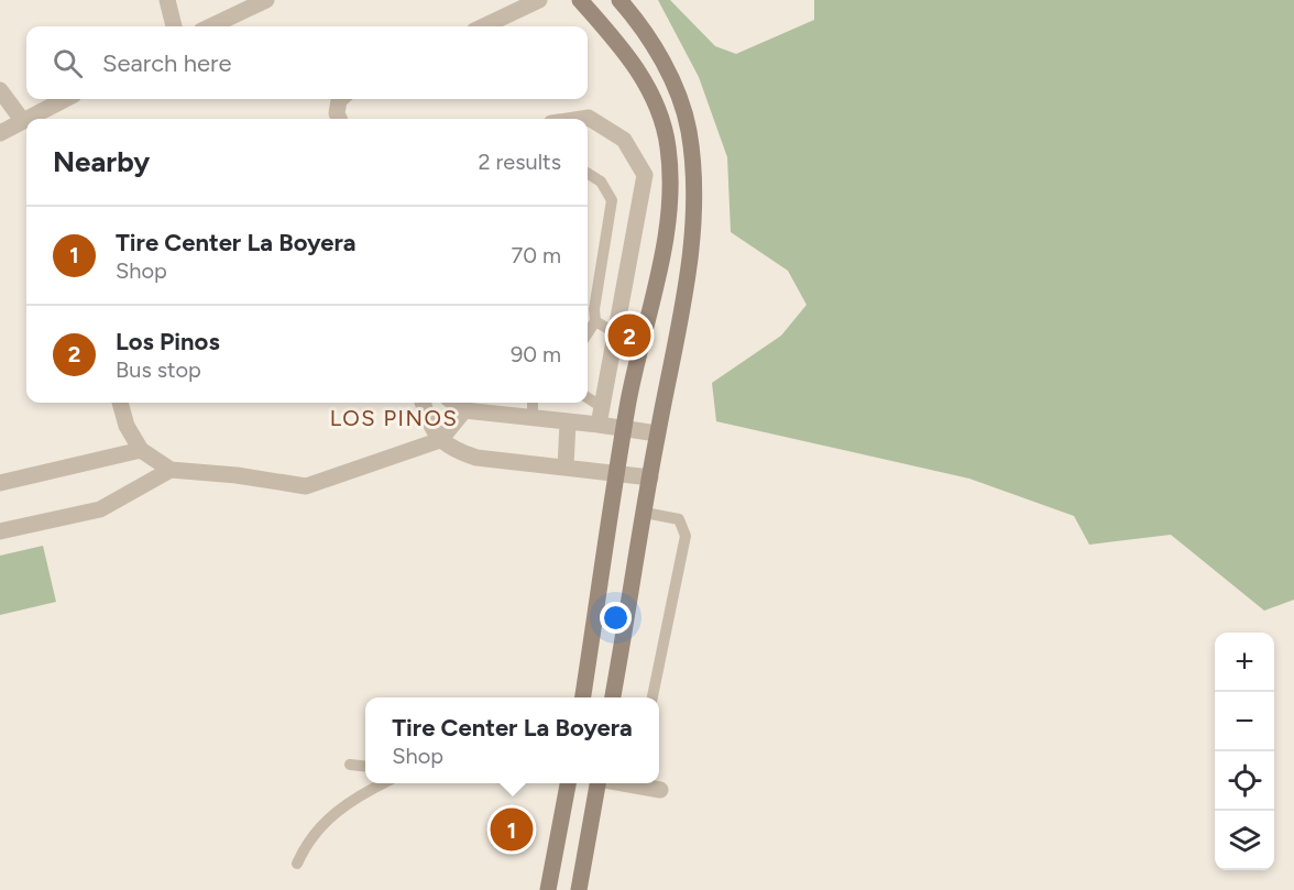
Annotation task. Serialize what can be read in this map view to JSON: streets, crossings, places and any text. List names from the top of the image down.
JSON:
{
  "districts": ["LOS PINOS"],
  "page": {
    "search": "Search here",
    "heading": ["Nearby", "2 results"],
    "list": [
      {
        "mark": "1",
        "name": "Tire Center La Boyera",
        "note": "Shop",
        "value": "70 m"
      },
      {
        "mark": "2",
        "name": "Los Pinos",
        "note": "Bus stop",
        "value": "90 m"
      }
    ],
    "pins": ["2", "1"],
    "map_buttons": ["+", "−"],
    "popup": ["Tire Center La Boyera", "Shop"]
  }
}
